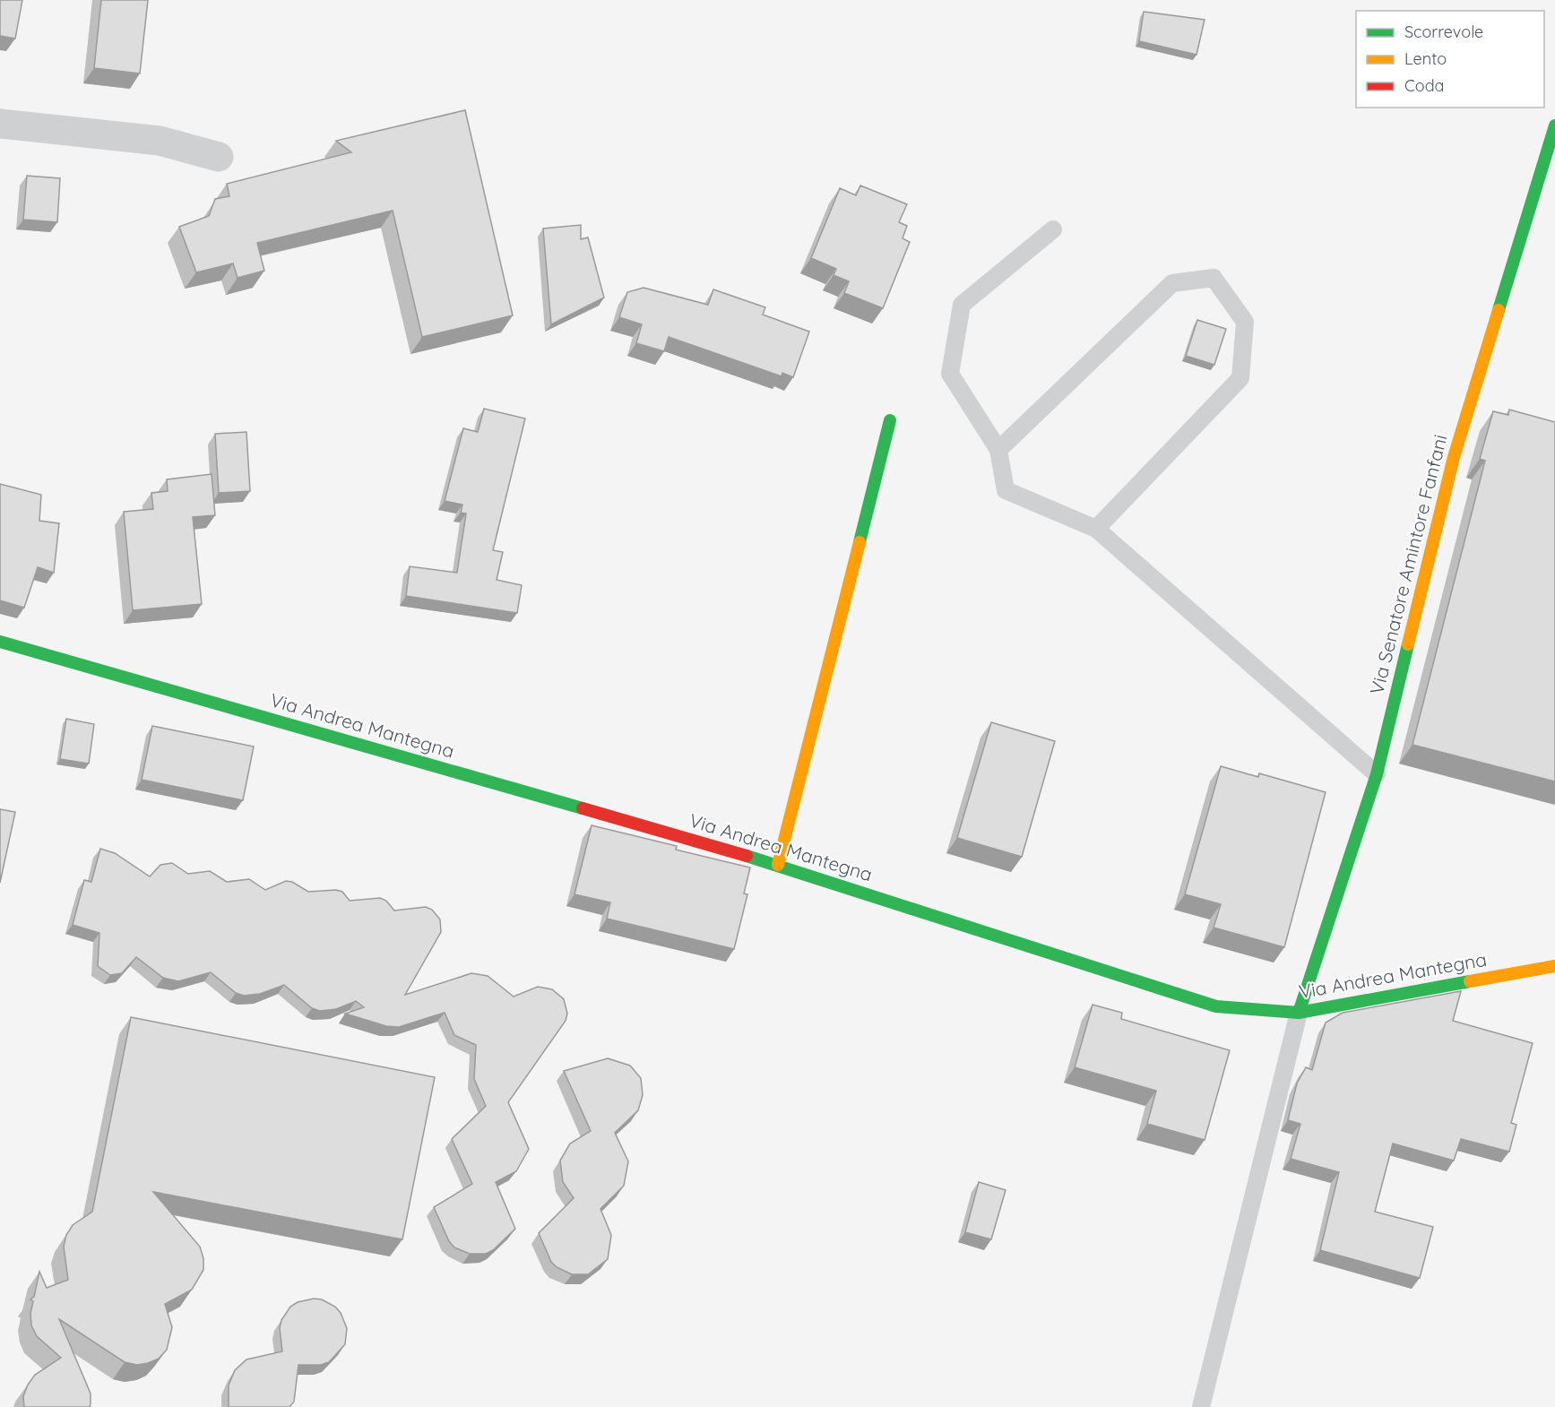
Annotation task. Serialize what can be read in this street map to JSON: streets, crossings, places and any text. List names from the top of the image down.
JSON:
{
  "streets": {
    "street": ["Via Senatore Amintore Fanfani", "Via Andrea Mantegna"]
  },
  "crossings": [
    ["Via Senatore Amintore Fanfani", "Via Andrea Mantegna"]
  ],
  "legend": ["Scorrevole", "Lento", "Coda"]
}
